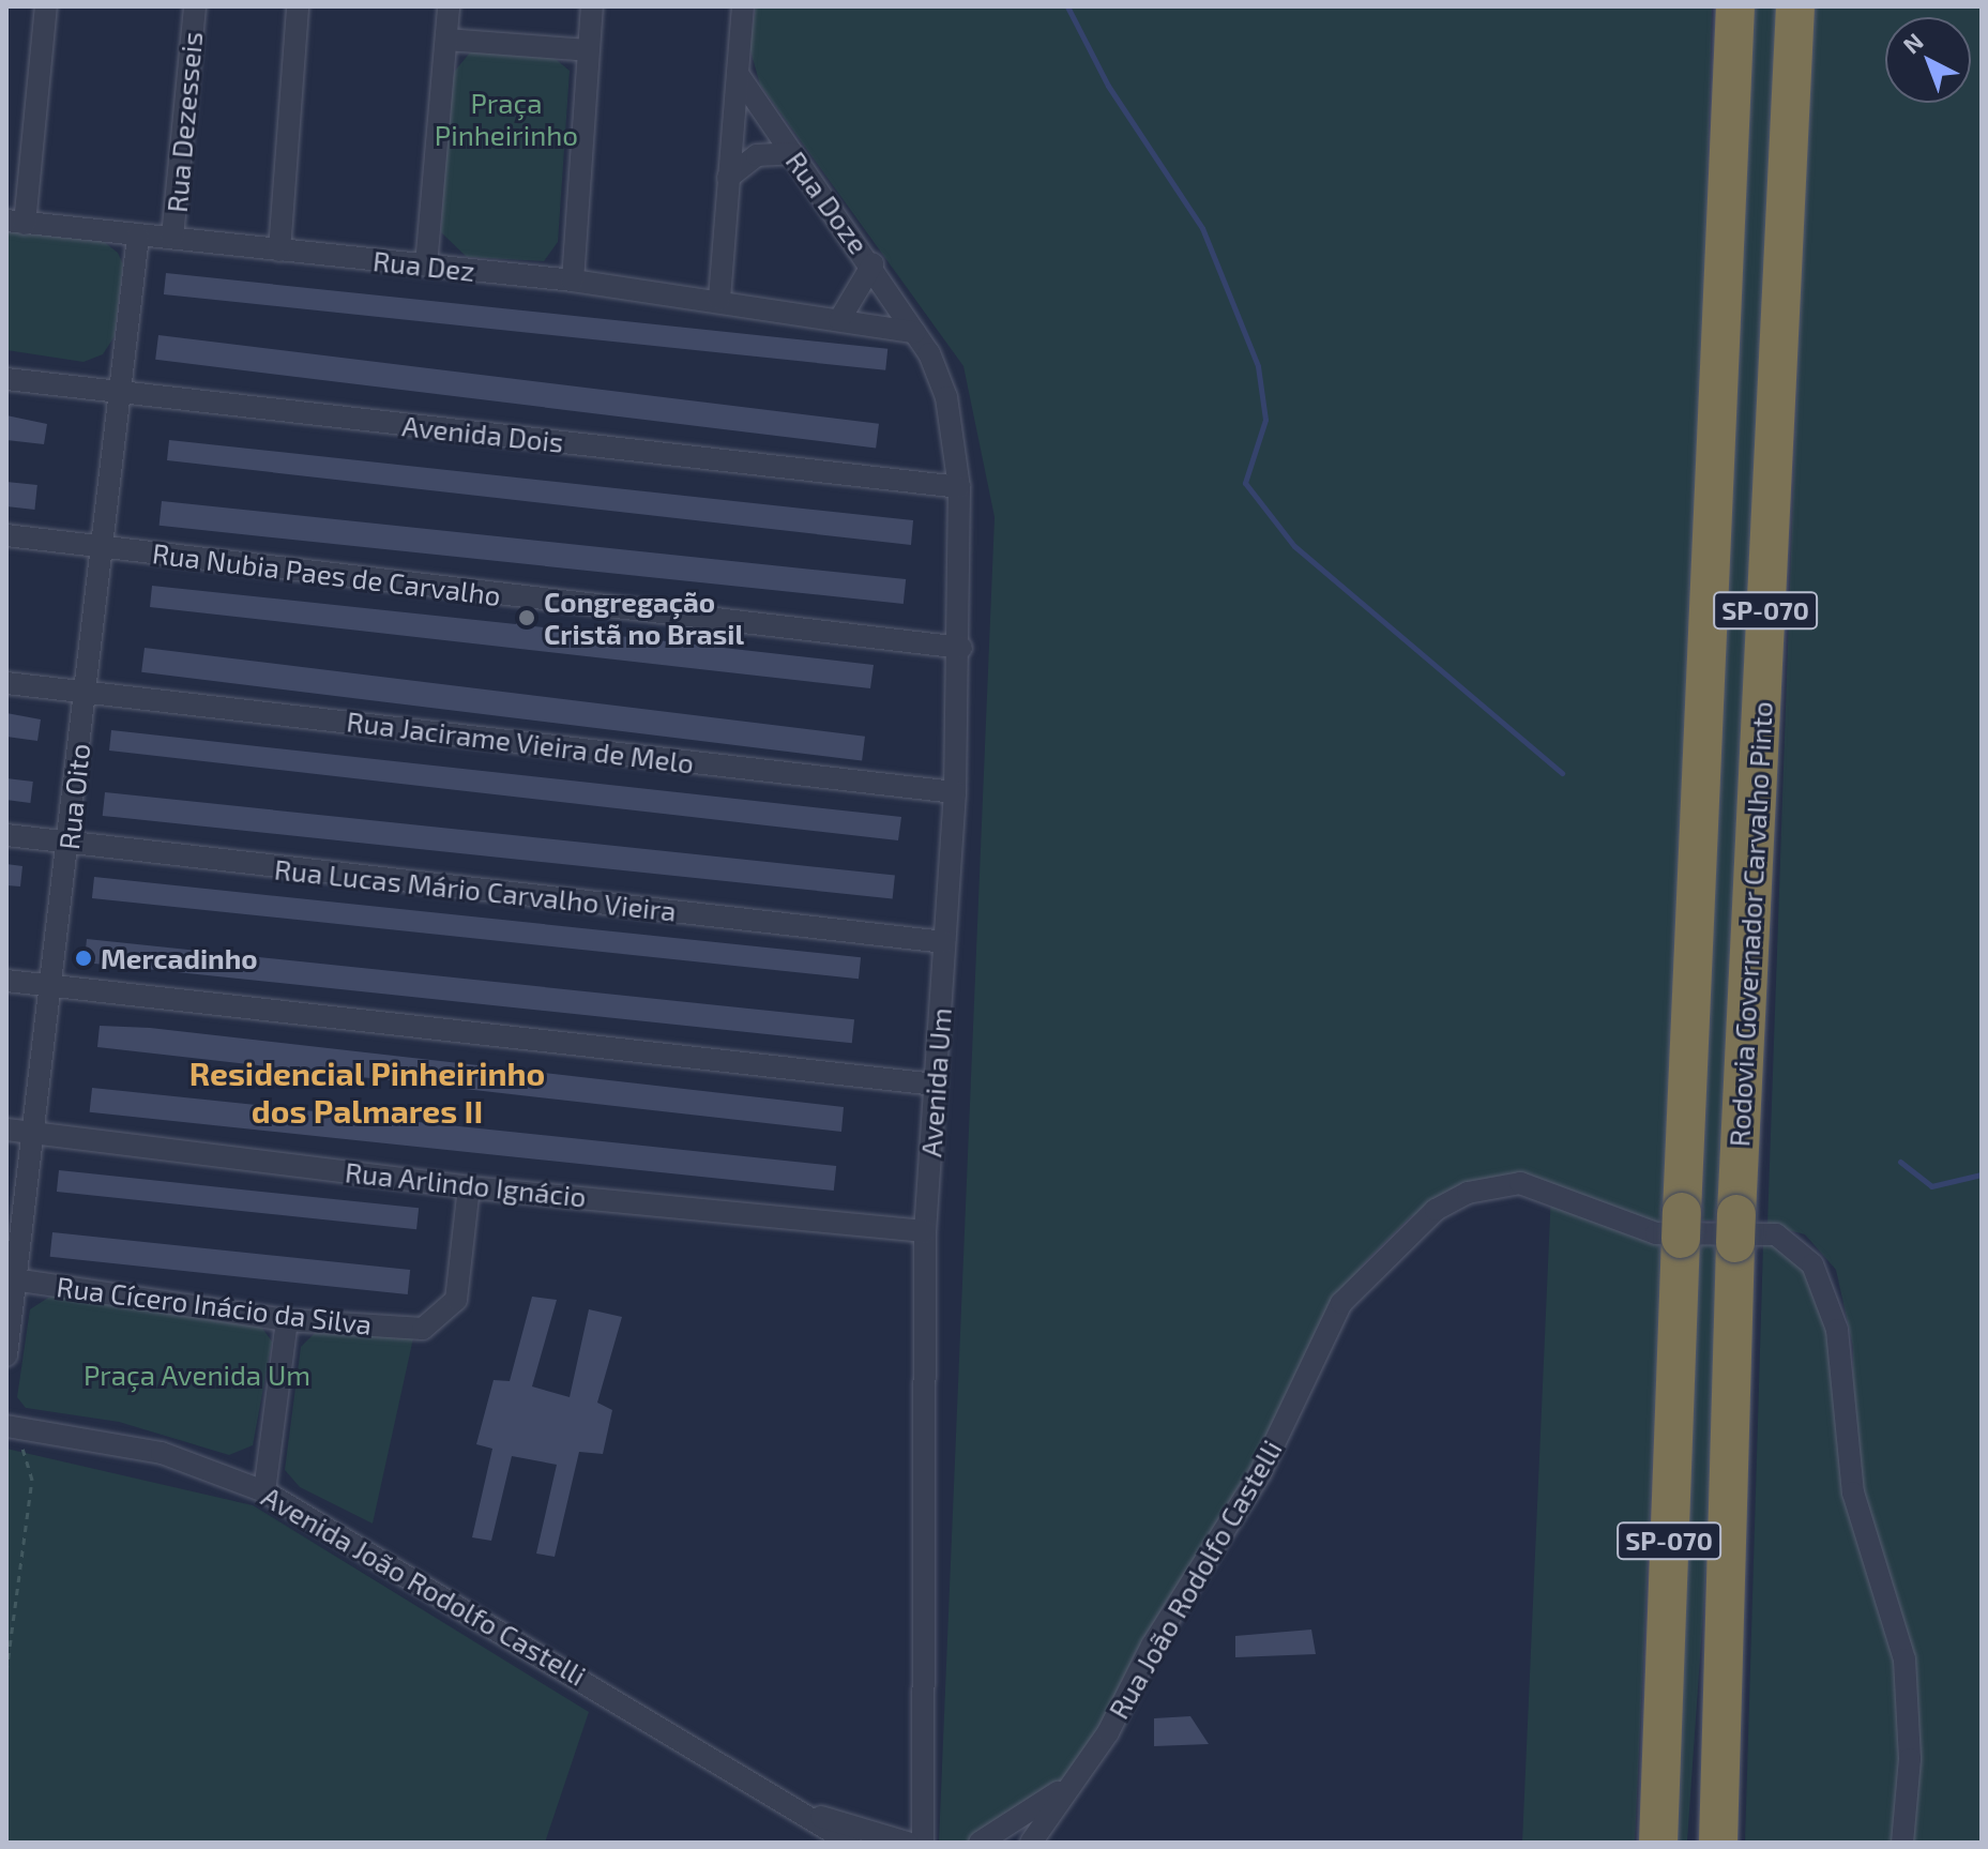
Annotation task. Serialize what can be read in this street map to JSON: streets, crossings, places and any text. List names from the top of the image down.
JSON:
{
  "streets": {
    "highway": ["SP-070", "Rodovia Governador Carvalho Pinto"],
    "street": [
      "Rua Dezesseis",
      "Rua Doze",
      "Rua Dez",
      "Avenida Dois",
      "Rua Nubia Paes de Carvalho",
      "Rua Jacirame Vieira de Melo",
      "Rua Oito",
      "Rua Lucas Mário Carvalho Vieira",
      "Avenida Um",
      "Rua Arlindo Ignácio",
      "Rua Cícero Inácio da Silva",
      "Rua João Rodolfo Castelli",
      "Avenida João Rodolfo Castelli"
    ]
  },
  "crossings": [
    ["Rua Dezesseis", "Rua Dez"],
    ["Rua Doze", "Rua Dez"],
    ["Rua Doze", "Avenida Um"],
    ["Rua Dez", "Rua Oito"],
    ["Rua Dez", "Avenida Um"],
    ["Avenida Dois", "Rua Oito"],
    ["Avenida Dois", "Avenida Um"],
    ["Rua Nubia Paes de Carvalho", "Rua Oito"],
    ["Rua Nubia Paes de Carvalho", "Avenida Um"],
    ["Rua Jacirame Vieira de Melo", "Rua Oito"],
    ["Rua Jacirame Vieira de Melo", "Avenida Um"],
    ["Rua Oito", "Rua Lucas Mário Carvalho Vieira"],
    ["Rua Oito", "Rua Arlindo Ignácio"],
    ["Rua Oito", "Rua Cícero Inácio da Silva"],
    ["Rua Lucas Mário Carvalho Vieira", "Avenida Um"],
    ["Avenida Um", "Rua Arlindo Ignácio"],
    ["Rua Arlindo Ignácio", "Rua Cícero Inácio da Silva"]
  ],
  "districts": ["Residencial Pinheirinho dos Palmares II"],
  "parks": ["Praça Pinheirinho", "Praça Avenida Um"],
  "places": ["Congregação Cristã no Brasil", "Mercadinho"],
  "north": "top left"
}
